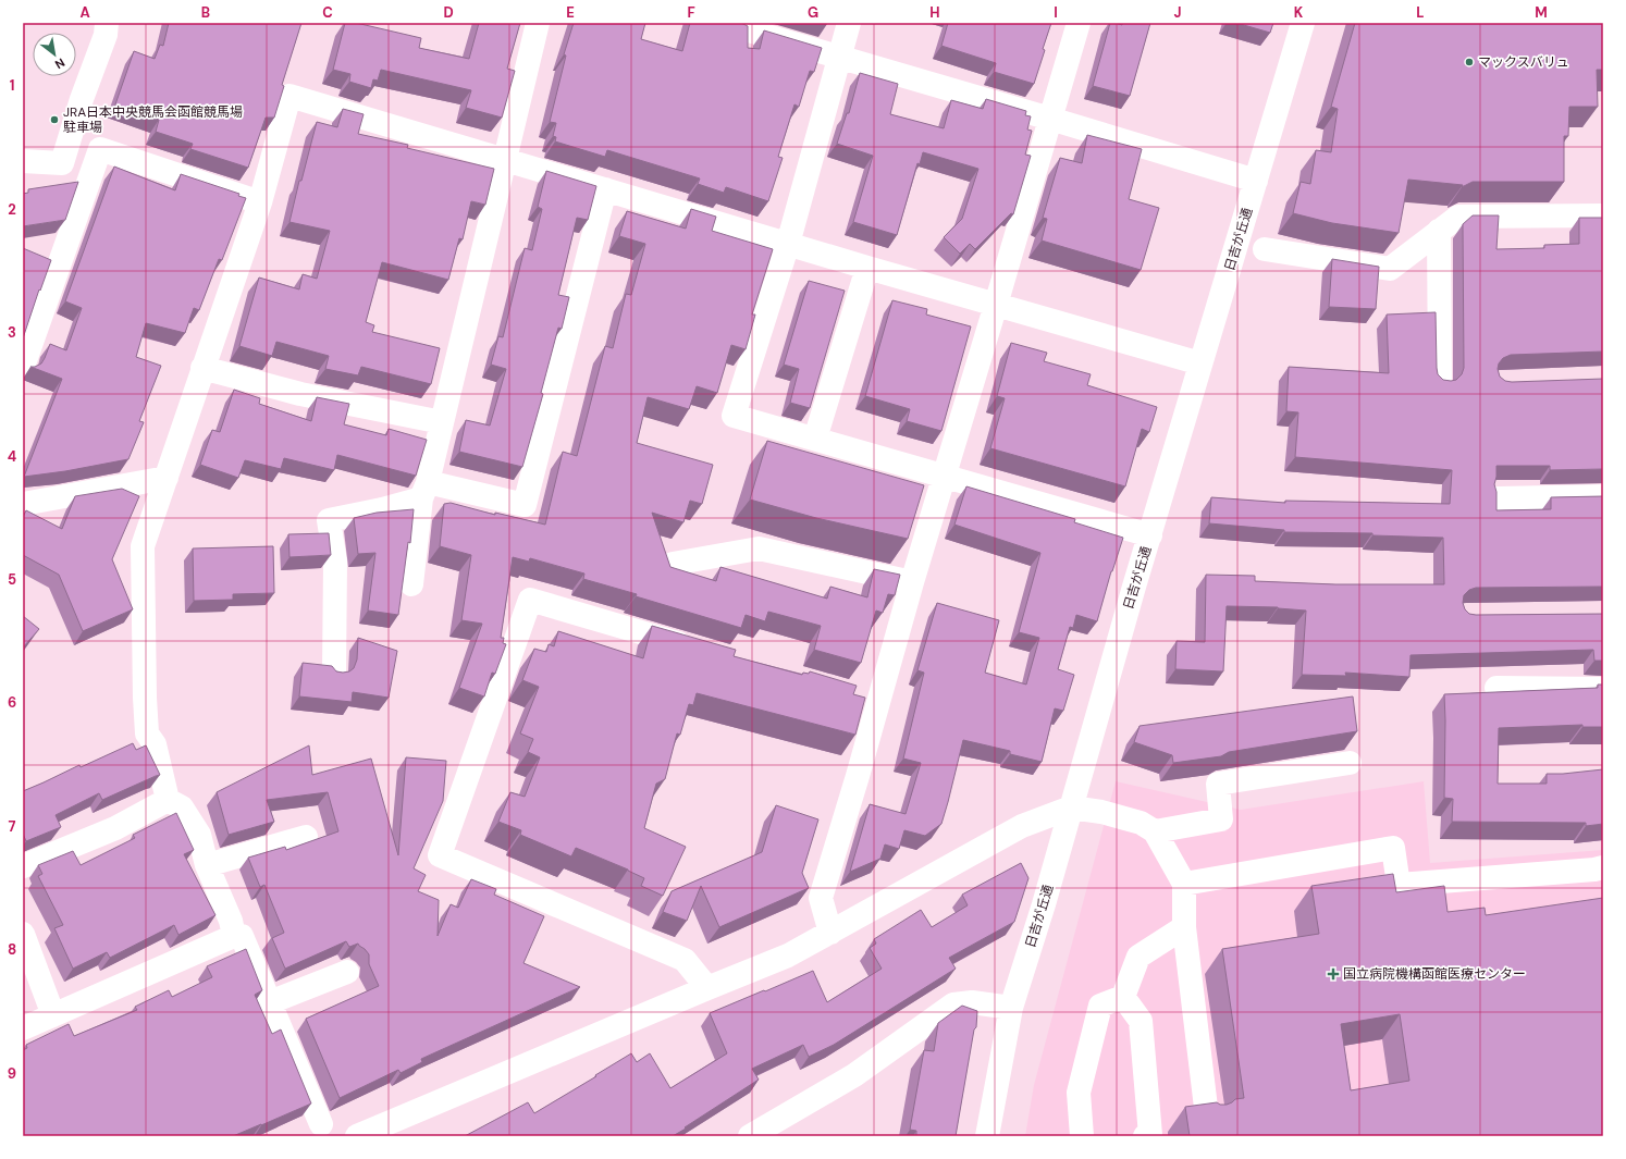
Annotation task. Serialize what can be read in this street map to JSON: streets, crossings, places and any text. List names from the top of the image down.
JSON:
{
  "streets": {
    "street": ["日吉が丘通"]
  },
  "places": {
    "other": ["マックスバリュ", "JRA日本中央競馬会函館競馬場 駐車場"],
    "health": ["国立病院機構函館医療センター"]
  },
  "north": "bottom right",
  "grid": {
    "columns": [
      "A",
      "B",
      "C",
      "D",
      "E",
      "F",
      "G",
      "H",
      "I",
      "J",
      "K",
      "L",
      "M"
    ],
    "rows": [
      "1",
      "2",
      "3",
      "4",
      "5",
      "6",
      "7",
      "8",
      "9"
    ]
  }
}
